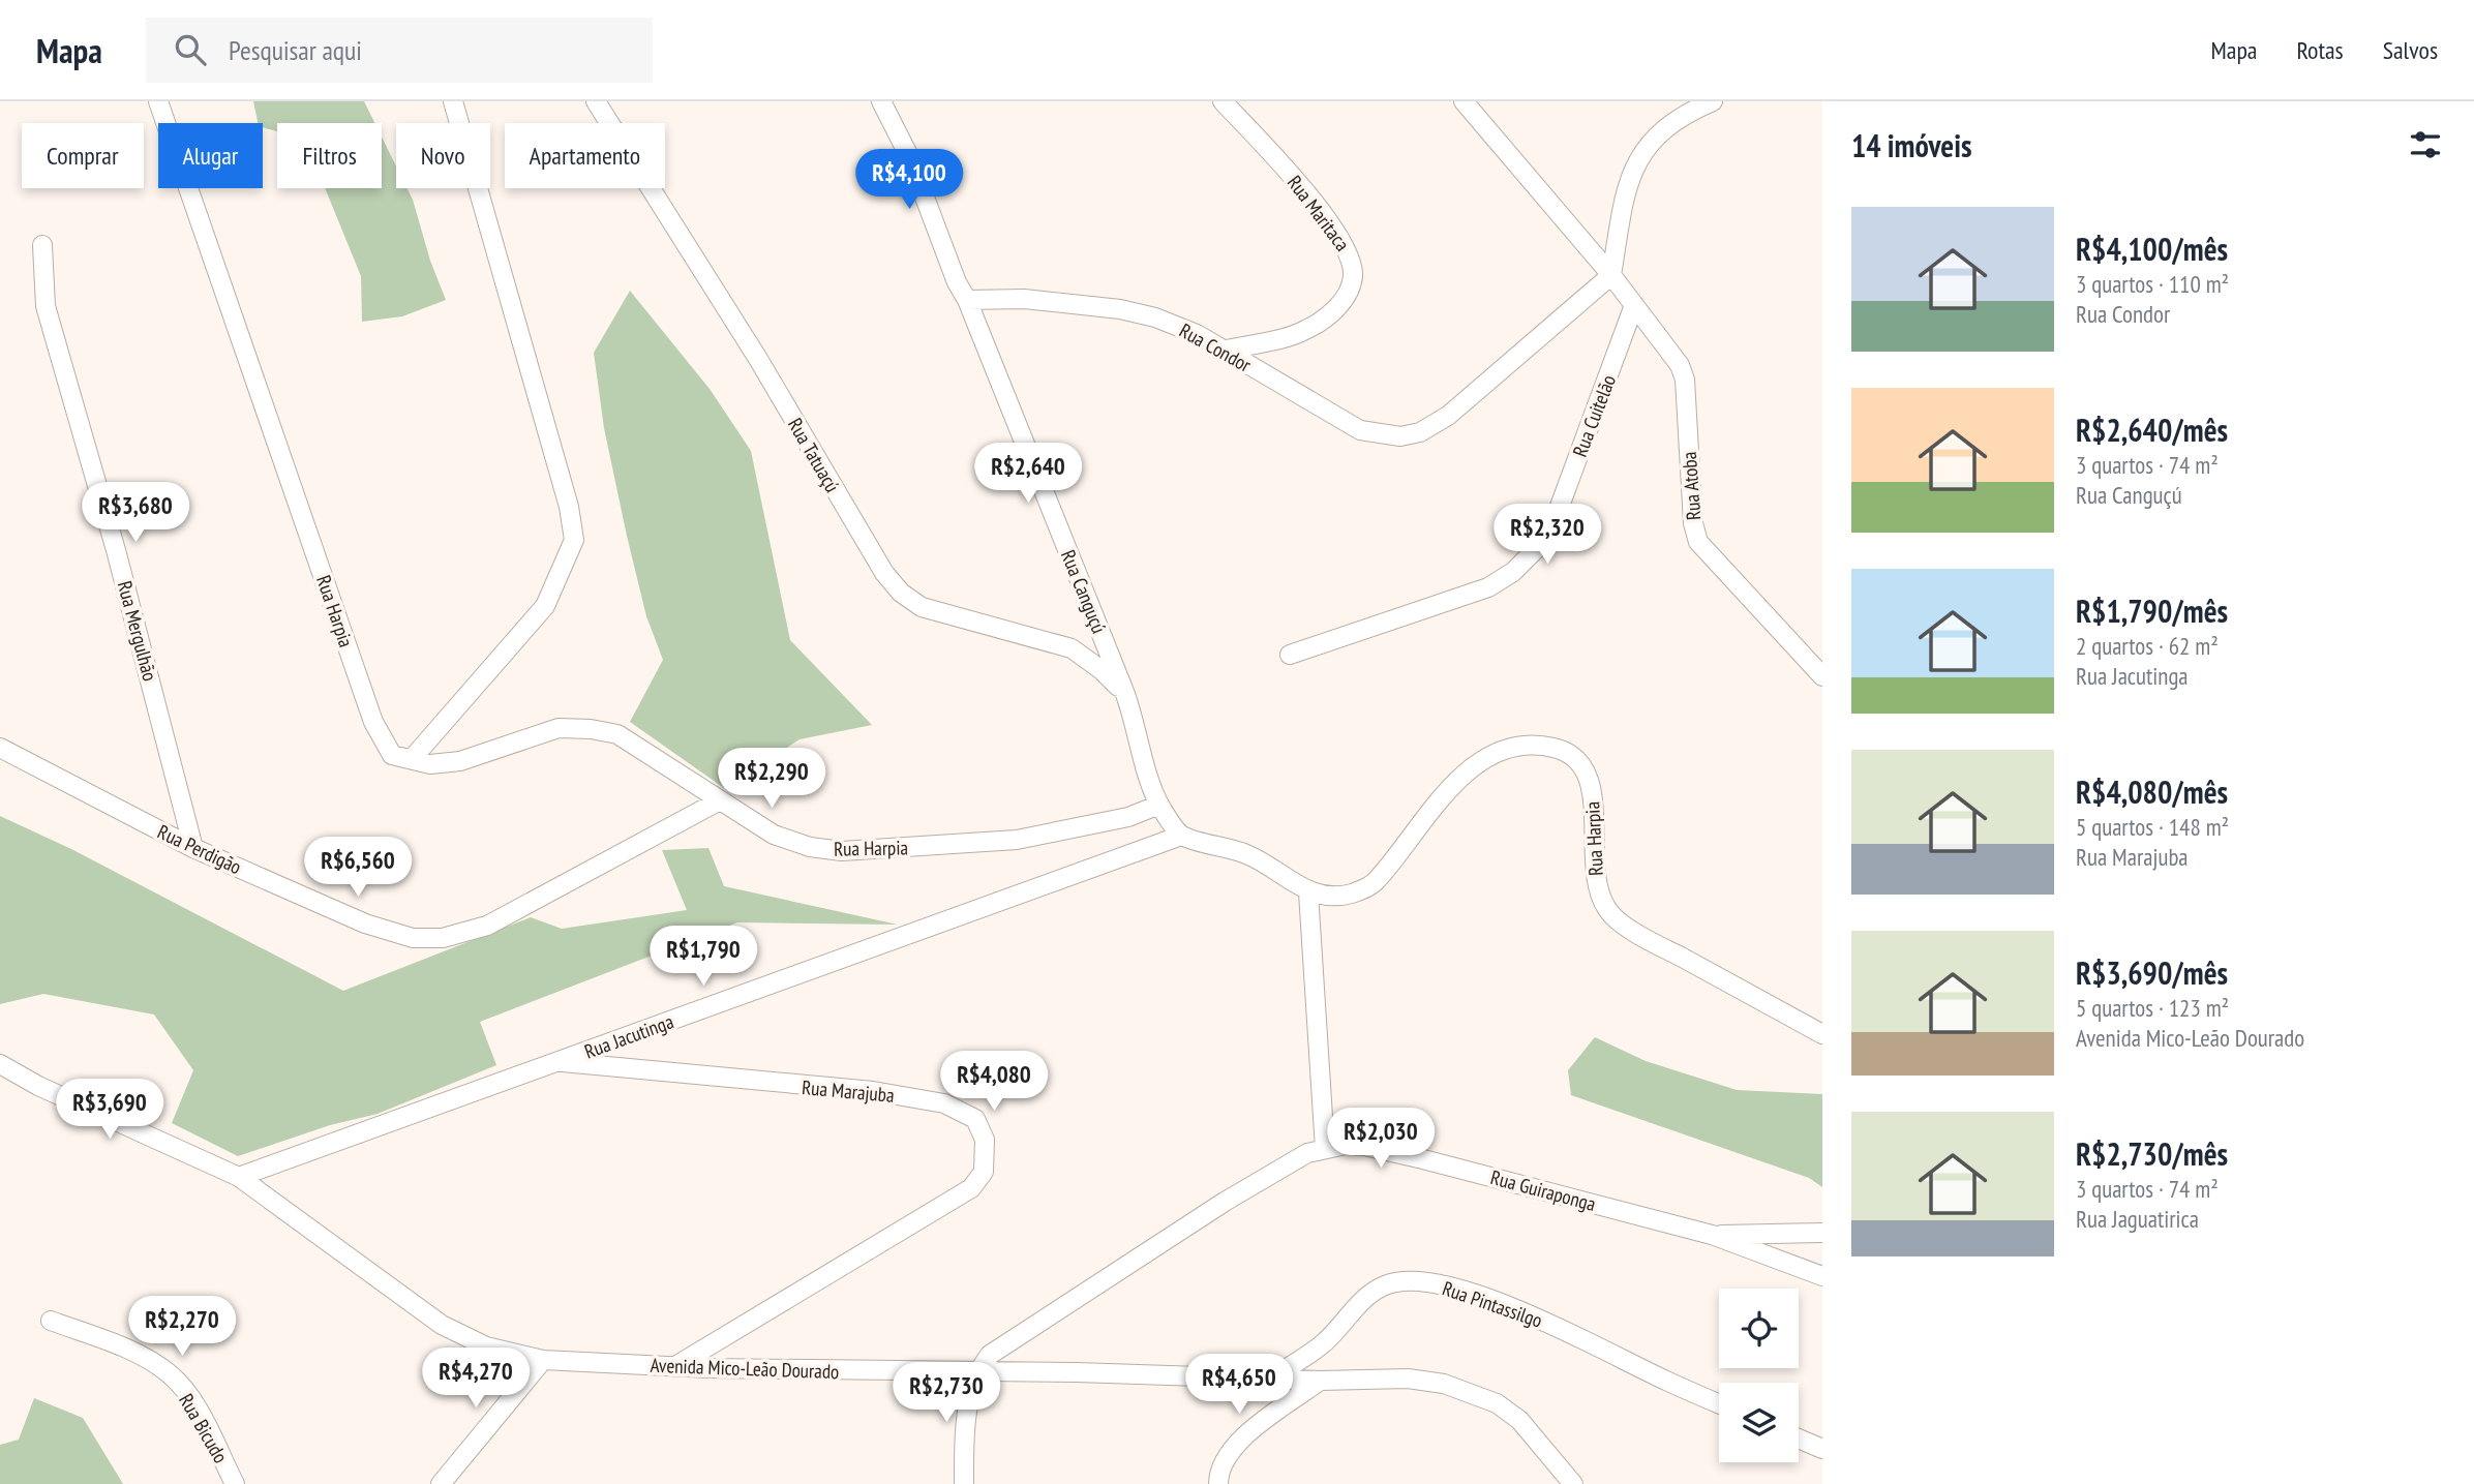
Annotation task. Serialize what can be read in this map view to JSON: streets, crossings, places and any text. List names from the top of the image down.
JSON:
{
  "streets": {
    "street": [
      "Rua Maritaca",
      "Rua Condor",
      "Rua Cuitelão",
      "Rua Tatuaçú",
      "Rua Atoba",
      "Rua Canguçú",
      "Rua Harpia",
      "Rua Mergulhão",
      "Rua Perdigão",
      "Rua Jacutinga",
      "Rua Marajuba",
      "Rua Guiraponga",
      "Rua Pintassilgo",
      "Avenida Mico-Leão Dourado",
      "Rua Bicudo"
    ]
  },
  "crossings": [
    ["Rua Maritaca", "Rua Condor"],
    ["Rua Condor", "Rua Canguçú"],
    ["Rua Cuitelão", "Rua Atoba"],
    ["Rua Tatuaçú", "Rua Canguçú"],
    ["Rua Canguçú", "Rua Harpia"],
    ["Rua Harpia", "Rua Perdigão"],
    ["Rua Harpia", "Rua Jacutinga"],
    ["Rua Mergulhão", "Rua Perdigão"],
    ["Rua Jacutinga", "Rua Marajuba"],
    ["Rua Jacutinga", "Avenida Mico-Leão Dourado"],
    ["Rua Marajuba", "Avenida Mico-Leão Dourado"],
    ["Rua Guiraponga", "Avenida Mico-Leão Dourado"],
    ["Rua Pintassilgo", "Avenida Mico-Leão Dourado"]
  ],
  "page": {
    "header": "Mapa",
    "search": "Pesquisar aqui",
    "nav": ["Mapa", "Rotas", "Salvos"],
    "heading": "14 imóveis",
    "chip": [
      "Comprar",
      "Alugar",
      "Filtros",
      "Novo",
      "Apartamento"
    ],
    "price": [
      "R$4,100",
      "R$2,640",
      "R$3,680",
      "R$2,320",
      "R$2,290",
      "R$6,560",
      "R$1,790",
      "R$4,080",
      "R$3,690",
      "R$2,030",
      "R$2,270",
      "R$4,270",
      "R$4,650",
      "R$2,730"
    ],
    "list": [
      {
        "name": "R$4,100/mês",
        "note": "3 quartos · 110 m² · Rua Condor"
      },
      {
        "name": "R$2,640/mês",
        "note": "3 quartos · 74 m² · Rua Canguçú"
      },
      {
        "name": "R$1,790/mês",
        "note": "2 quartos · 62 m² · Rua Jacutinga"
      },
      {
        "name": "R$4,080/mês",
        "note": "5 quartos · 148 m² · Rua Marajuba"
      },
      {
        "name": "R$3,690/mês",
        "note": "5 quartos · 123 m² · Avenida Mico-Leão Dourado"
      },
      {
        "name": "R$2,730/mês",
        "note": "3 quartos · 74 m² · Rua Jaguatirica"
      }
    ]
  }
}
